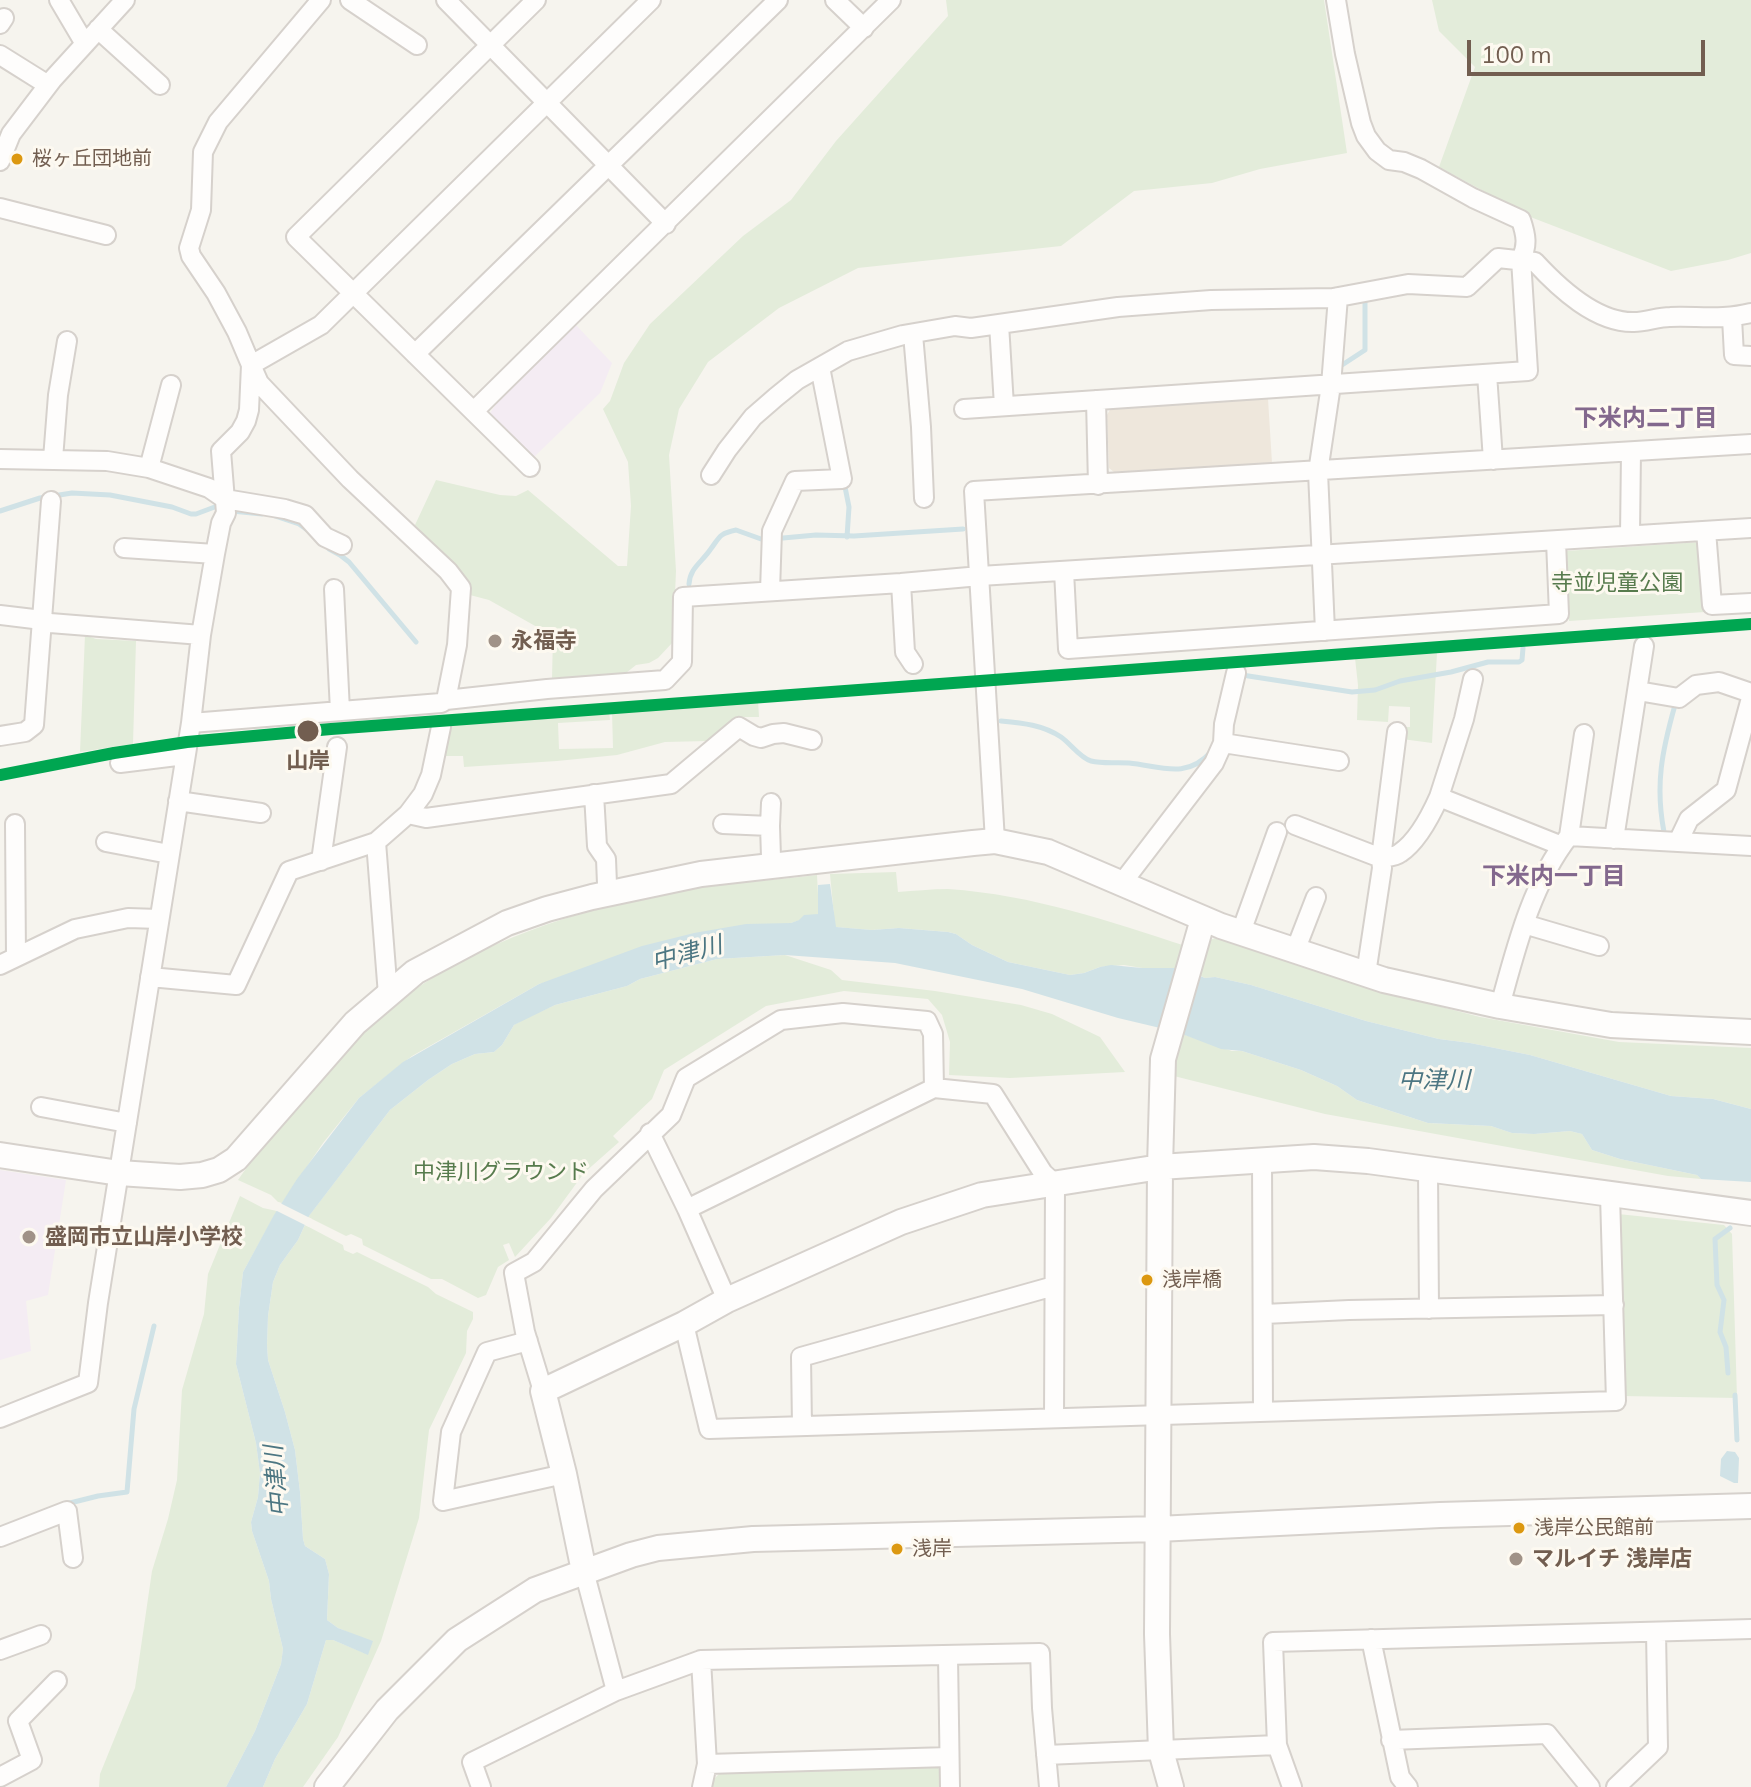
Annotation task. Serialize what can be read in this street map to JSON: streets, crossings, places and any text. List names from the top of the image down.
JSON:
{
  "districts": ["下米内二丁目", "下米内一丁目"],
  "water": ["中津川"],
  "parks": ["寺並児童公園", "中津川グラウンド"],
  "places": [
    "桜ヶ丘団地前",
    "永福寺",
    "山岸",
    "盛岡市立山岸小学校",
    "浅岸橋",
    "浅岸公民館前",
    "浅岸",
    "マルイチ 浅岸店"
  ],
  "scale_bar": "100 m"
}
